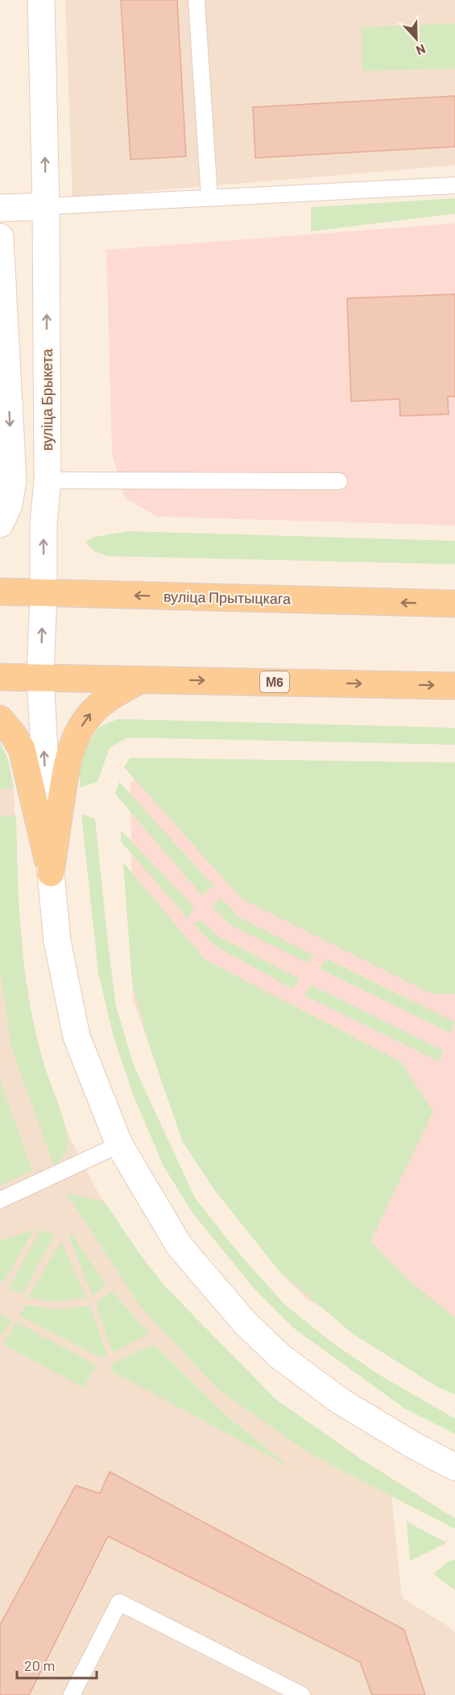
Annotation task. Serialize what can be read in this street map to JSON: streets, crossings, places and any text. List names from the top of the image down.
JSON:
{
  "streets": {
    "main road": ["вуліца Брыкета", "вуліца Прытыцкага", "М6"]
  },
  "crossings": [
    ["вуліца Брыкета", "вуліца Прытыцкага"],
    ["вуліца Брыкета", "М6"]
  ],
  "scale_bar": "20 m",
  "north": "bottom"
}
